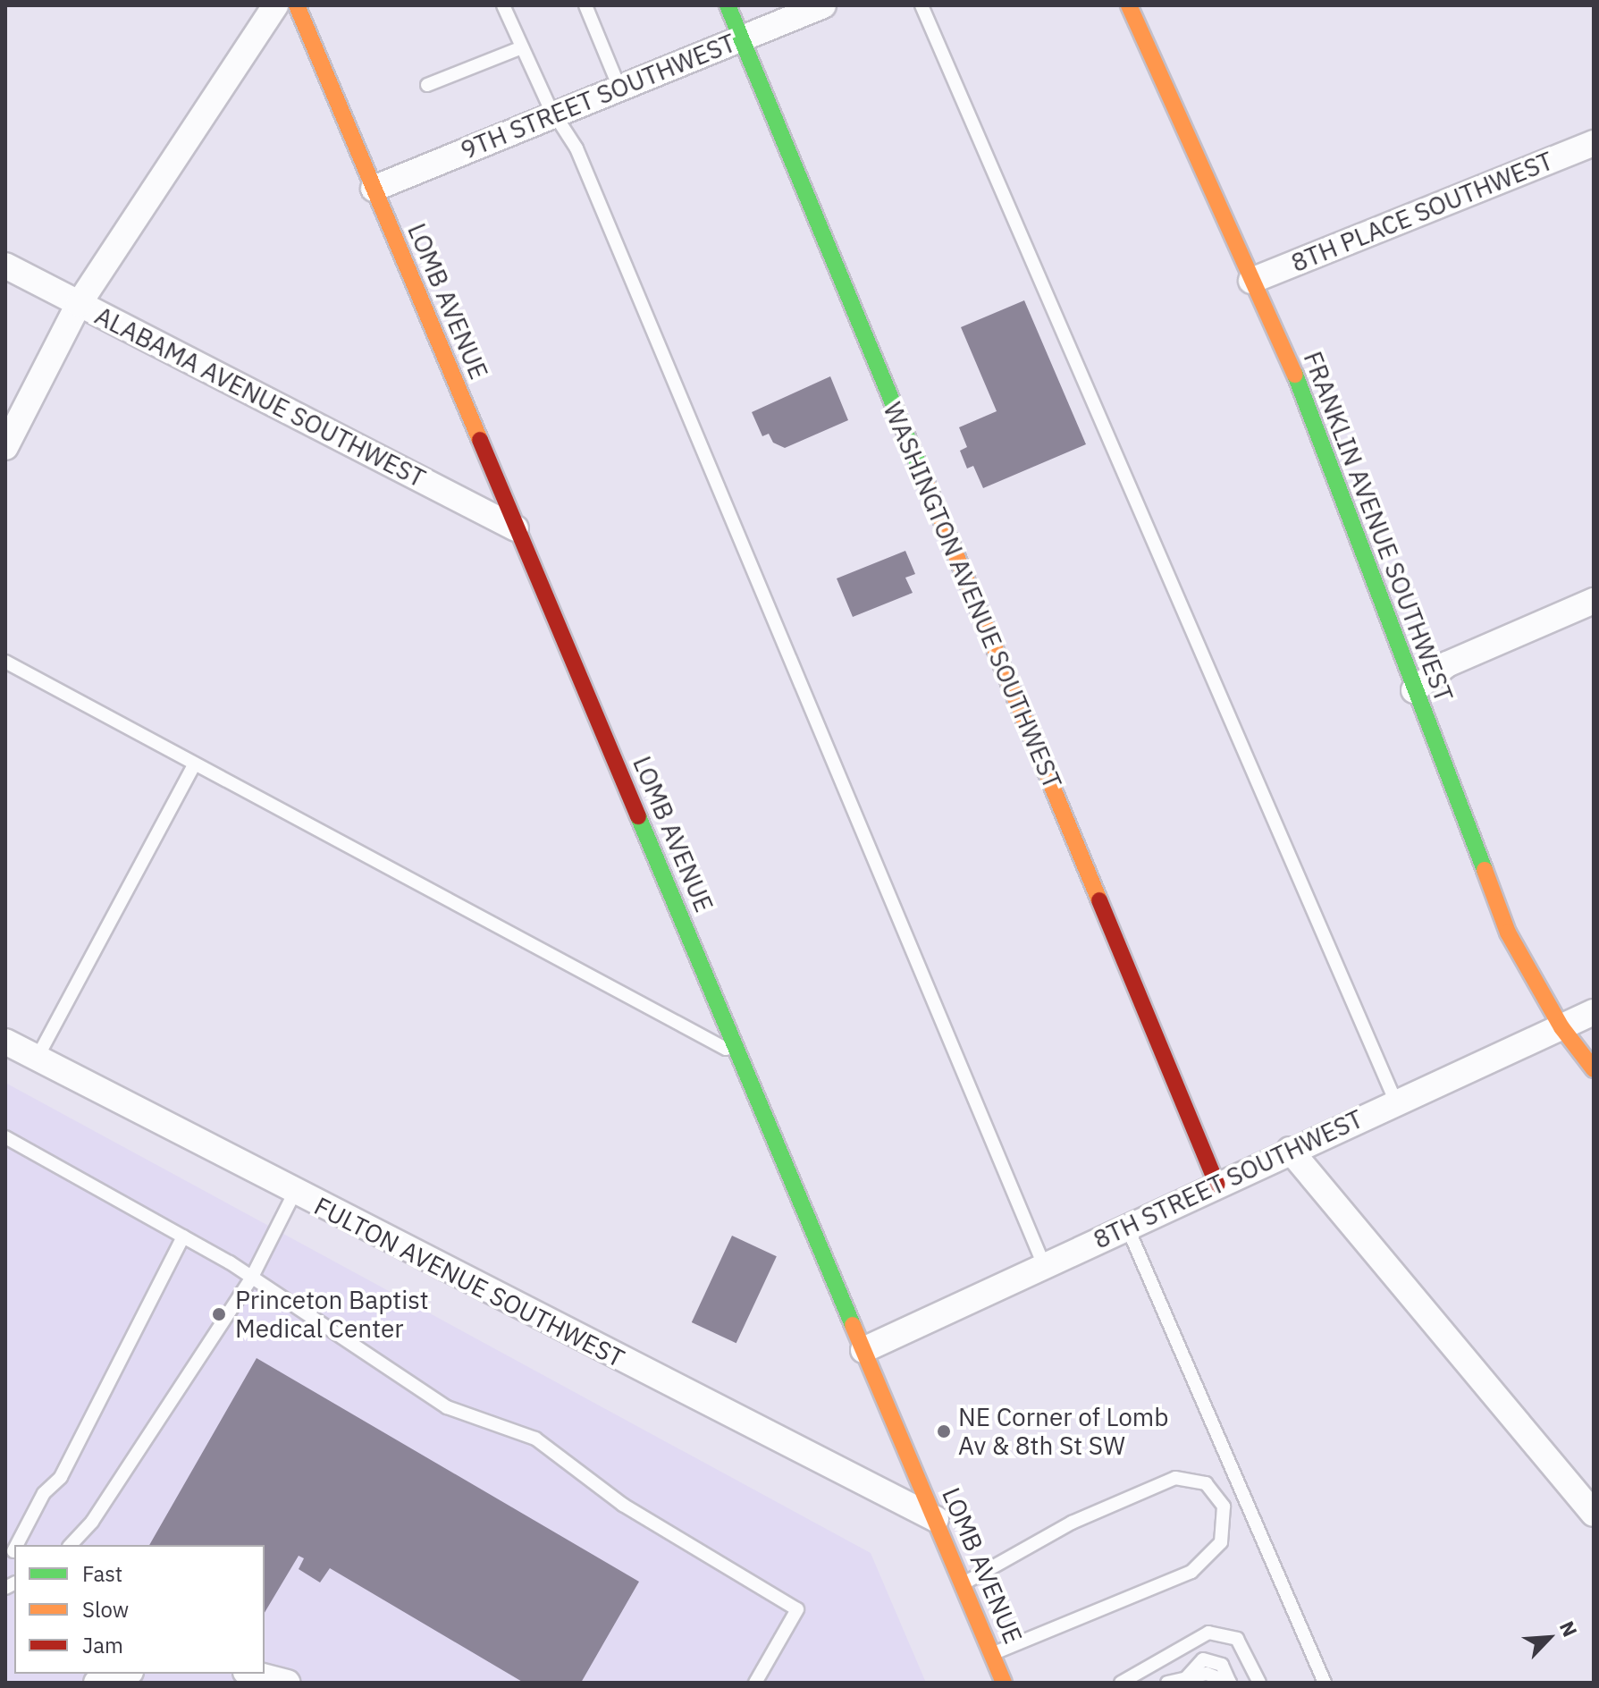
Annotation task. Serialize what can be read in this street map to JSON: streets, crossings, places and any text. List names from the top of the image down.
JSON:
{
  "streets": {
    "street": [
      "9TH STREET SOUTHWEST",
      "8TH PLACE SOUTHWEST",
      "LOMB AVENUE",
      "ALABAMA AVENUE SOUTHWEST",
      "FRANKLIN AVENUE SOUTHWEST",
      "WASHINGTON AVENUE SOUTHWEST",
      "8TH STREET SOUTHWEST",
      "FULTON AVENUE SOUTHWEST"
    ]
  },
  "crossings": [
    ["9TH STREET SOUTHWEST", "LOMB AVENUE"],
    ["9TH STREET SOUTHWEST", "WASHINGTON AVENUE SOUTHWEST"],
    ["8TH PLACE SOUTHWEST", "FRANKLIN AVENUE SOUTHWEST"],
    ["LOMB AVENUE", "ALABAMA AVENUE SOUTHWEST"],
    ["LOMB AVENUE", "8TH STREET SOUTHWEST"],
    ["LOMB AVENUE", "FULTON AVENUE SOUTHWEST"],
    ["FRANKLIN AVENUE SOUTHWEST", "8TH STREET SOUTHWEST"],
    ["WASHINGTON AVENUE SOUTHWEST", "8TH STREET SOUTHWEST"]
  ],
  "places": ["Princeton Baptist Medical Center", "NE Corner of Lomb Av & 8th St SW"],
  "legend": ["Fast", "Slow", "Jam"],
  "north": "top right"
}
